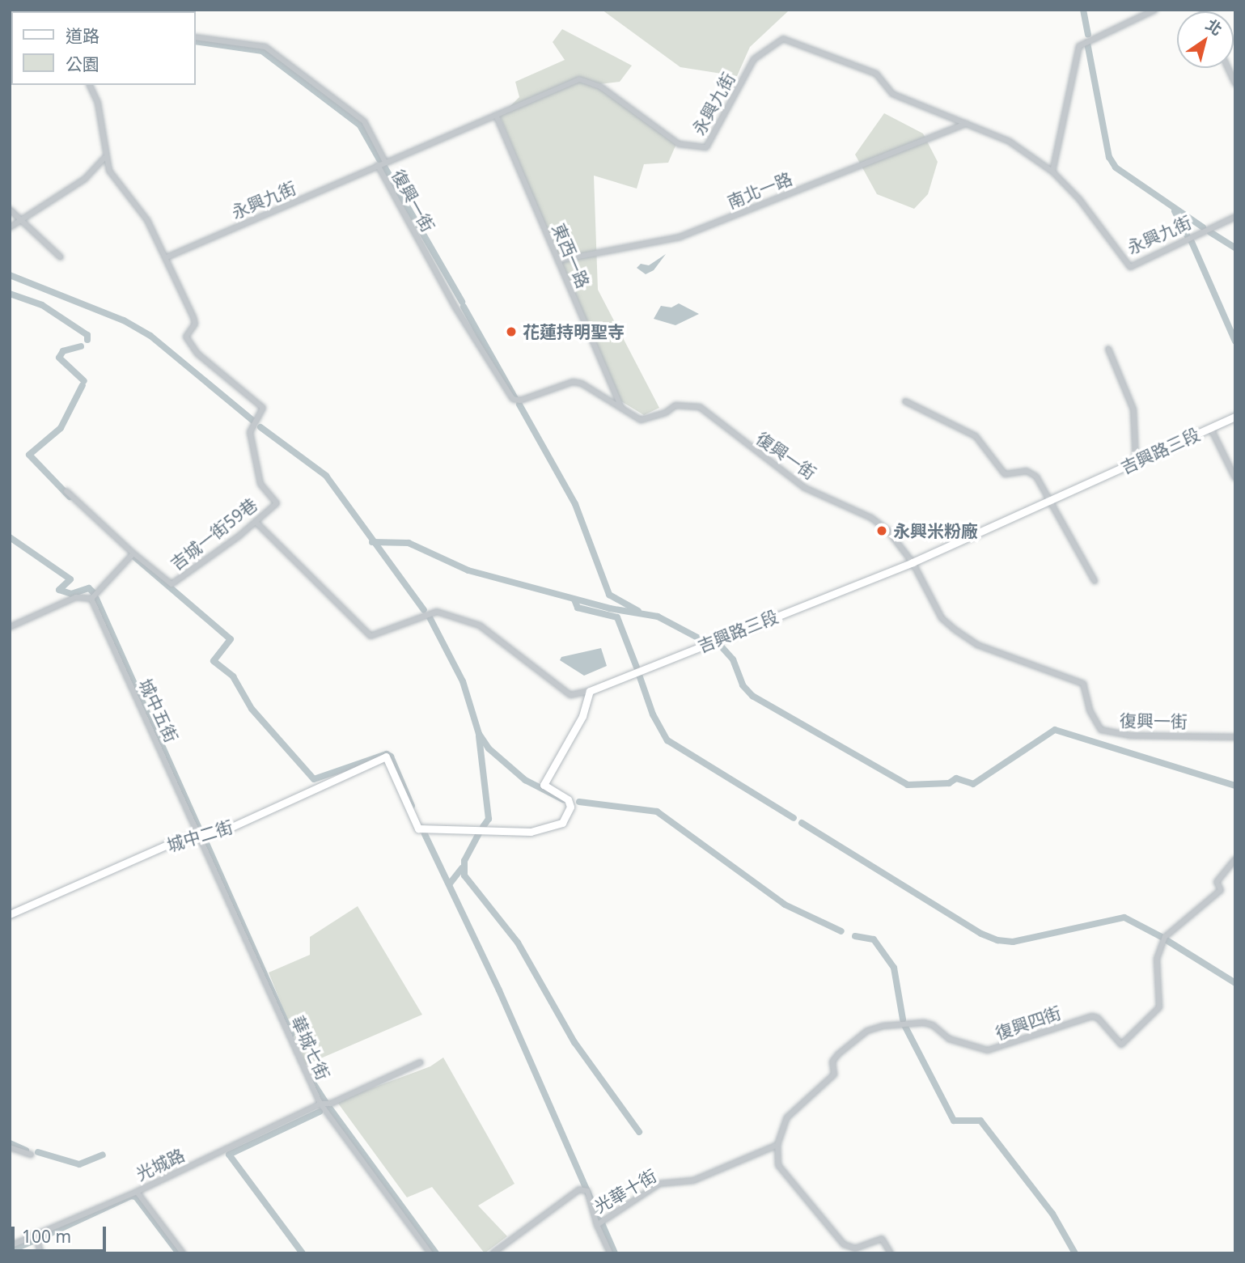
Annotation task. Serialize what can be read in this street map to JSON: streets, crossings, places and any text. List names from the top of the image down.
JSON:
{
  "streets": {
    "street": [
      "永興九街",
      "南北一路",
      "復興一街",
      "東西一路",
      "吉興路三段",
      "吉城一街59巷",
      "城中五街",
      "城中二街",
      "復興四街",
      "華城七街",
      "光城路",
      "光華十街"
    ]
  },
  "crossings": [
    ["永興九街", "南北一路"],
    ["永興九街", "復興一街"],
    ["永興九街", "東西一路"],
    ["永興九街", "吉城一街59巷"],
    ["南北一路", "東西一路"],
    ["復興一街", "東西一路"],
    ["復興一街", "吉興路三段"],
    ["吉興路三段", "城中二街"],
    ["城中五街", "城中二街"],
    ["城中五街", "華城七街"],
    ["城中二街", "華城七街"],
    ["復興四街", "光華十街"],
    ["華城七街", "光城路"]
  ],
  "places": ["花蓮持明聖寺", "永興米粉廠"],
  "legend": ["道路", "公園"],
  "scale_bar": "100 m",
  "north": "top right"
}
